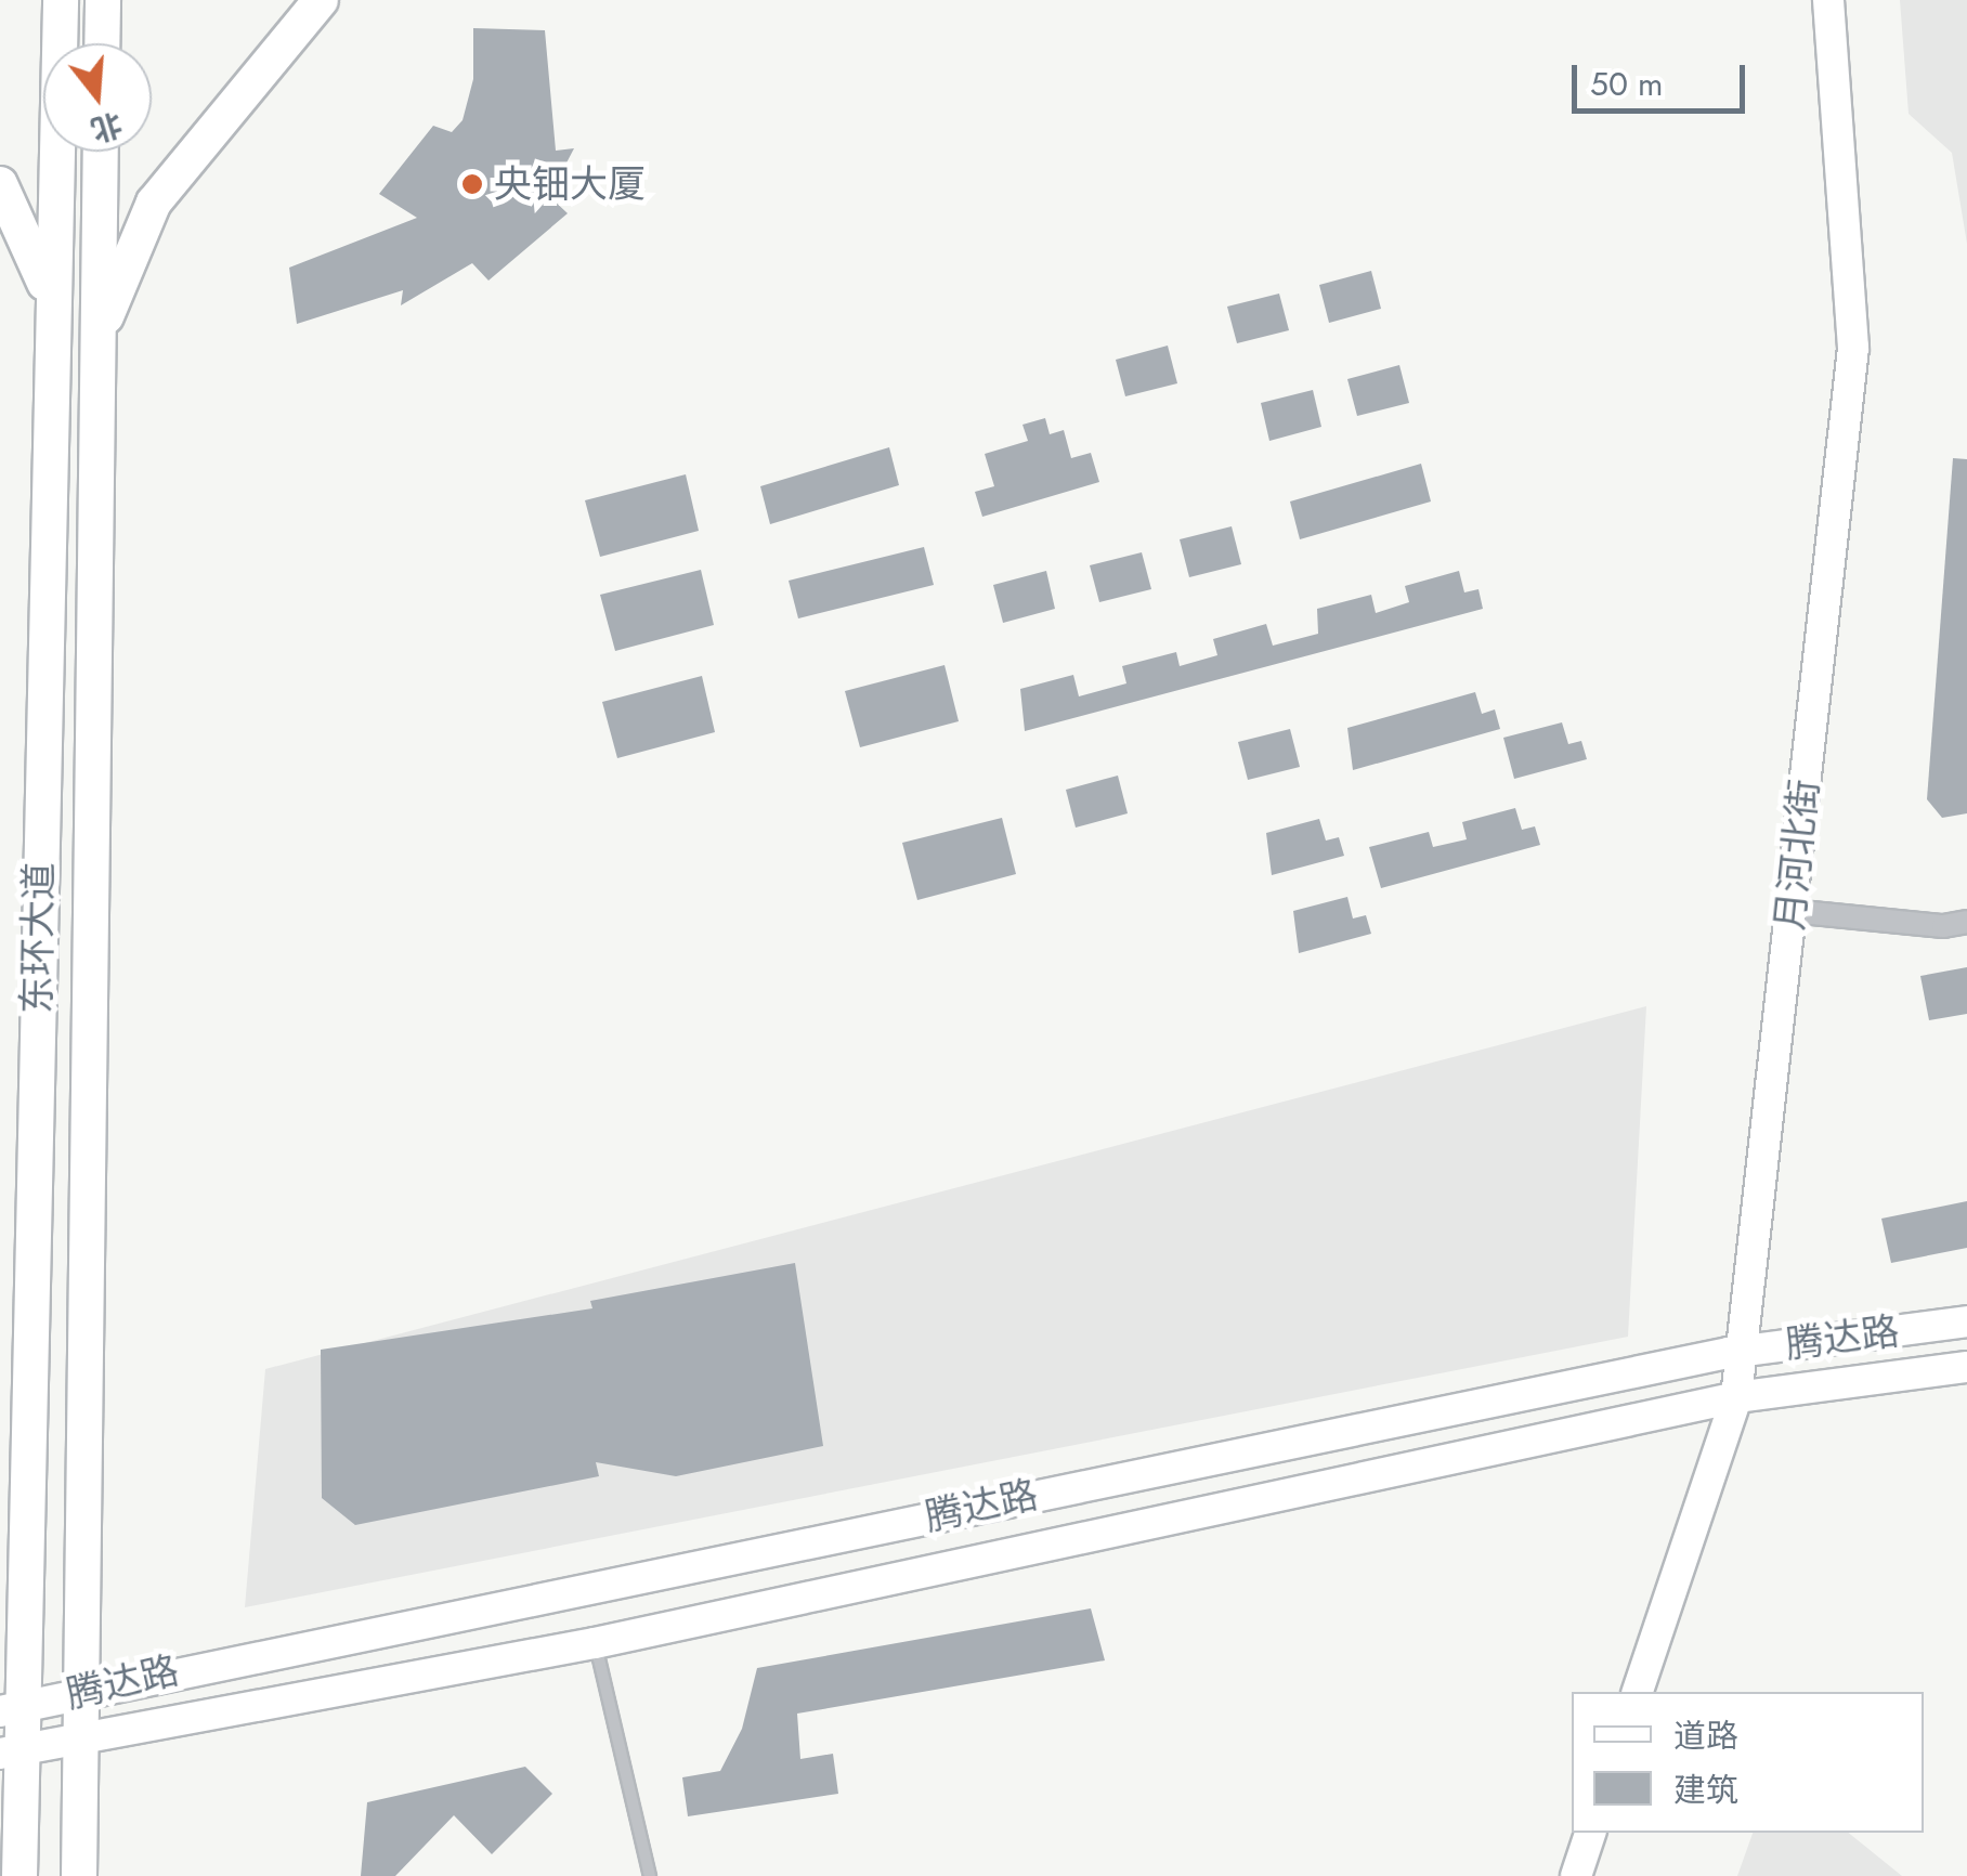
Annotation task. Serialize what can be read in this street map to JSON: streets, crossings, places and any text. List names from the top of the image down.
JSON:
{
  "streets": {
    "main road": ["月河北街", "东环大道", "腾达路"]
  },
  "crossings": [
    ["月河北街", "腾达路"],
    ["东环大道", "腾达路"]
  ],
  "places": ["央钿大厦"],
  "legend": ["道路", "建筑"],
  "scale_bar": "50 m",
  "north": "bottom"
}
